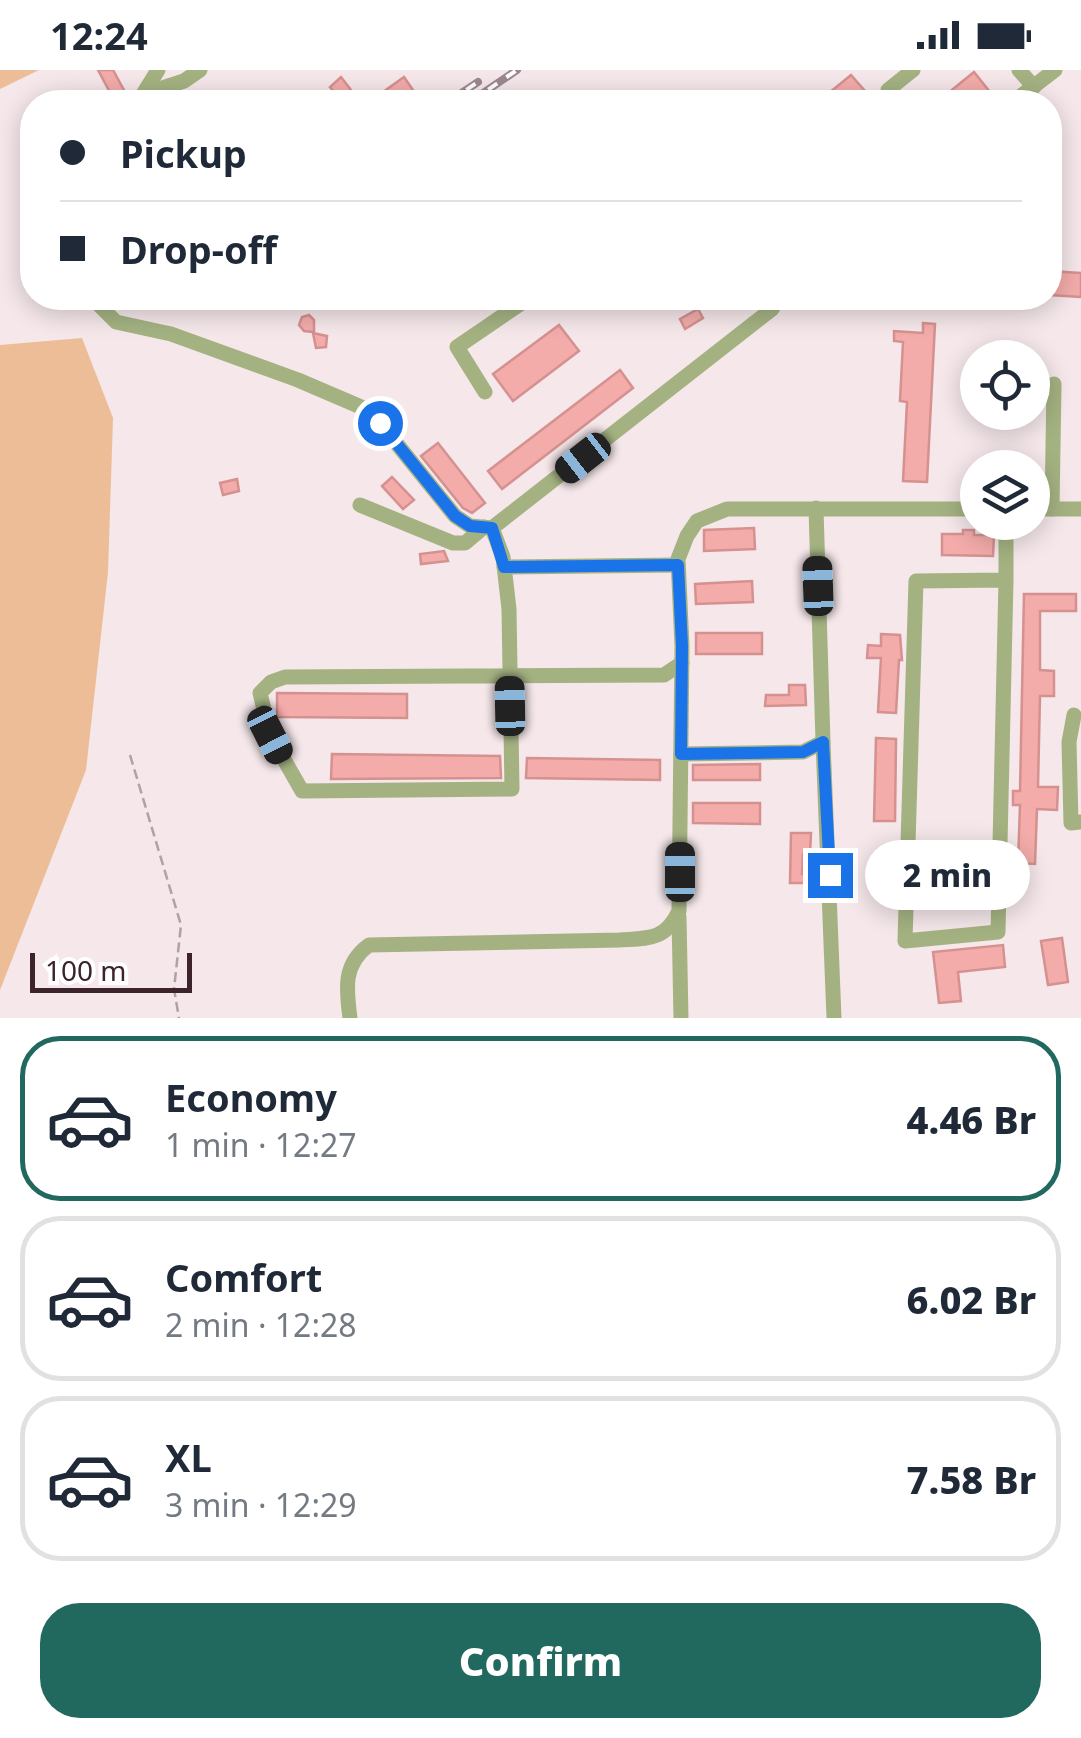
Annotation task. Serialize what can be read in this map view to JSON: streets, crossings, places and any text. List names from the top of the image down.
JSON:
{
  "scale_bar": "100 m",
  "page": {
    "status": "12:24",
    "banner": ["Pickup", "Drop-off"],
    "bubble": "2 min",
    "scale": "100 m",
    "list": [
      {
        "name": "Economy",
        "note": "1 min · 12:27",
        "value": "4.46 Br"
      },
      {
        "name": "Comfort",
        "note": "2 min · 12:28",
        "value": "6.02 Br"
      },
      {
        "name": "XL",
        "note": "3 min · 12:29",
        "value": "7.58 Br"
      }
    ],
    "buttons": "Confirm"
  }
}
